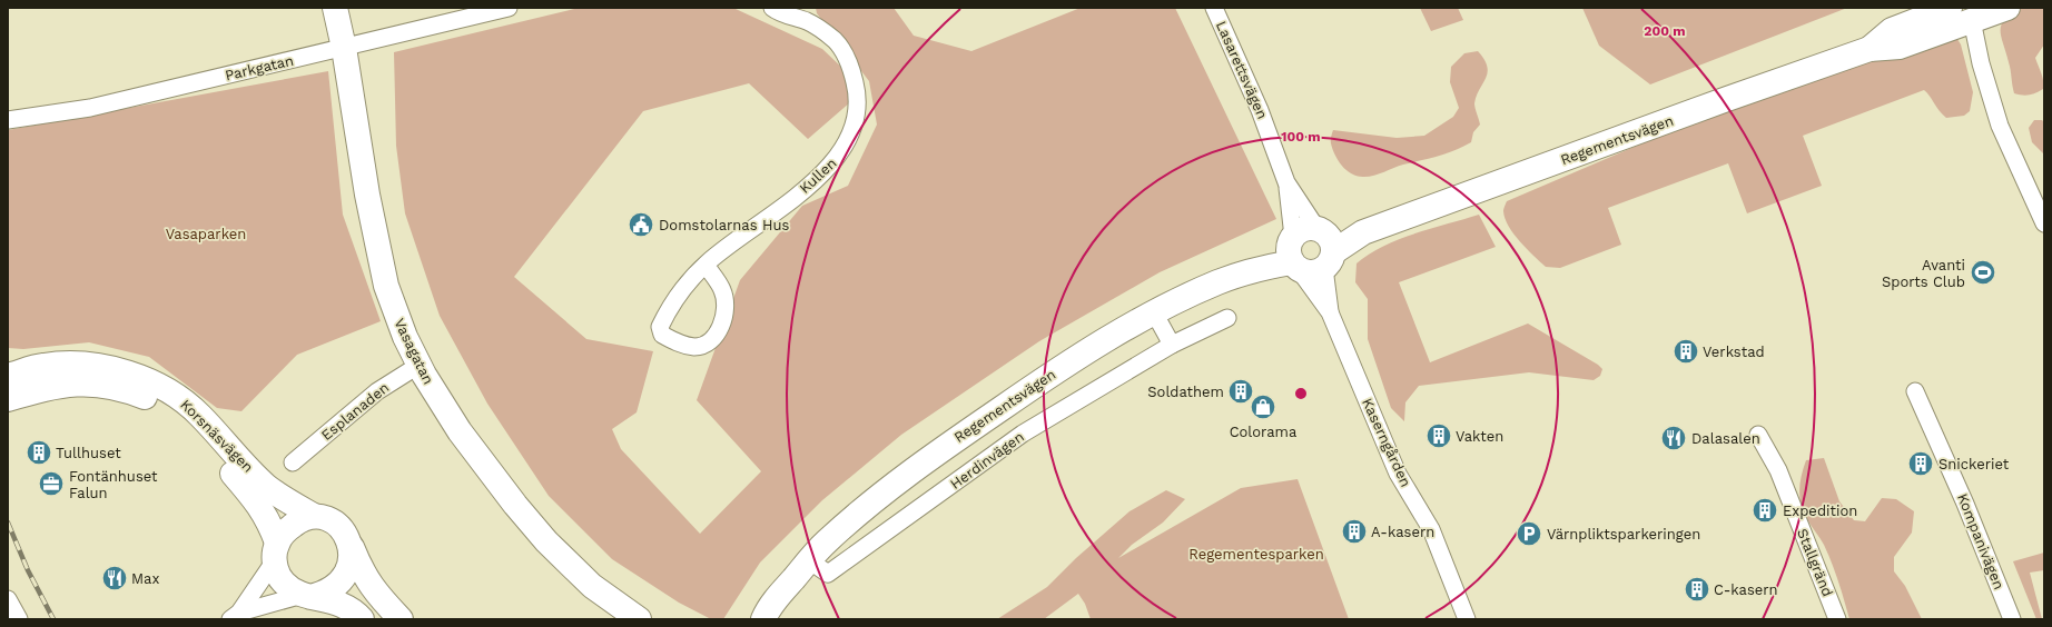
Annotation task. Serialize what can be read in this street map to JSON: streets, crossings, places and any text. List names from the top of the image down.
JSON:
{
  "streets": {
    "street": [
      "Parkgatan",
      "Lasarettsvägen",
      "Regementsvägen",
      "Kullen",
      "Vasagatan",
      "Esplanaden",
      "Korsnäsvägen",
      "Kaserngården",
      "Herdinvägen",
      "Kompanivägen",
      "Stallgränd"
    ]
  },
  "crossings": [
    ["Parkgatan", "Vasagatan"],
    ["Lasarettsvägen", "Regementsvägen"],
    ["Lasarettsvägen", "Kaserngården"],
    ["Regementsvägen", "Kaserngården"],
    ["Regementsvägen", "Herdinvägen"],
    ["Vasagatan", "Esplanaden"]
  ],
  "parks": ["Vasaparken", "Regementesparken"],
  "places": {
    "public building": ["Domstolarnas Hus"],
    "sports": ["Avanti Sports Club"],
    "building": [
      "Verkstad",
      "Soldathem",
      "Vakten",
      "Tullhuset",
      "Snickeriet",
      "Expedition",
      "A-kasern",
      "C-kasern"
    ],
    "shop": ["Colorama"],
    "restaurant": ["Dalasalen", "Max"],
    "office": ["Fontänhuset Falun"],
    "parking": ["Värnpliktsparkeringen"]
  },
  "rings": ["200 m", "100 m"]
}
